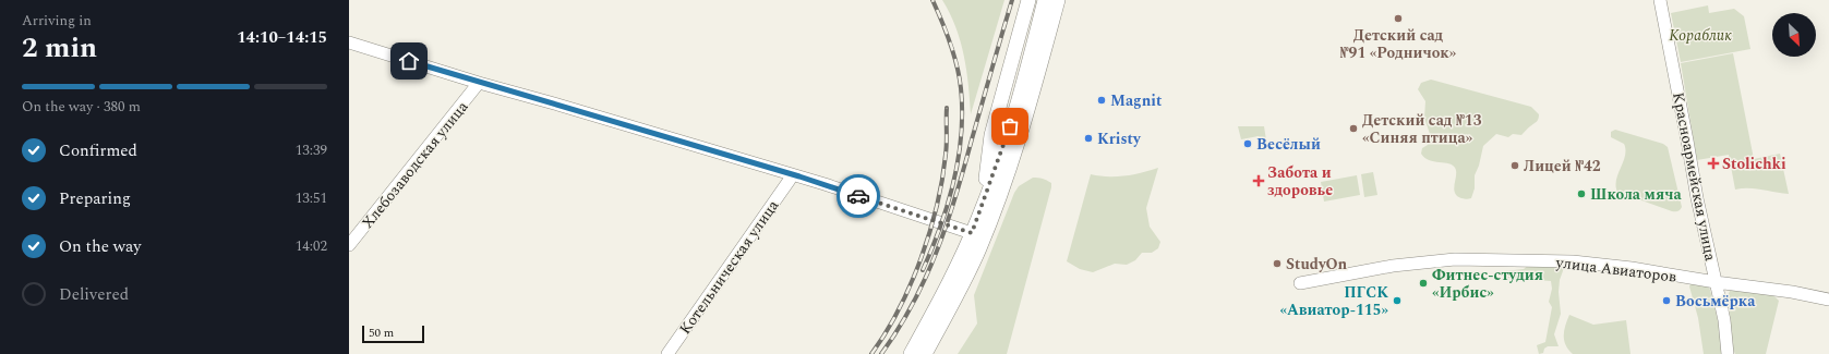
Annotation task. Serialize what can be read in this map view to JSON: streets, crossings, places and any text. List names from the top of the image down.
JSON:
{
  "streets": {
    "street": [
      "Хлебозаводская улица",
      "Красноармейская улица",
      "Котельническая улица",
      "улица Авиаторов"
    ]
  },
  "crossings": [
    ["Красноармейская улица", "улица Авиаторов"]
  ],
  "parks": ["Кораблик"],
  "places": {
    "other": [
      "Детский сад №91 «Родничок»",
      "Magnit",
      "Детский сад №13 «Синяя птица»",
      "Kristy",
      "Весёлый",
      "Лицей №42",
      "Школа мяча",
      "StudyOn",
      "Фитнес-студия «Ирбис»",
      "ПГСК «Авиатор-115»",
      "Восьмёрка"
    ],
    "health": ["Stolichki", "Забота и здоровье"]
  },
  "scale_bar": "50 m",
  "north": "bottom right",
  "page": {
    "heading": ["2 min", "Arriving in", "14:10–14:15"],
    "bar": "On the way · 380 m",
    "list": [
      ["Confirmed", "13:39"],
      ["Preparing", "13:51"],
      ["On the way", "14:02"],
      "Delivered"
    ],
    "scale": "50 m"
  }
}
